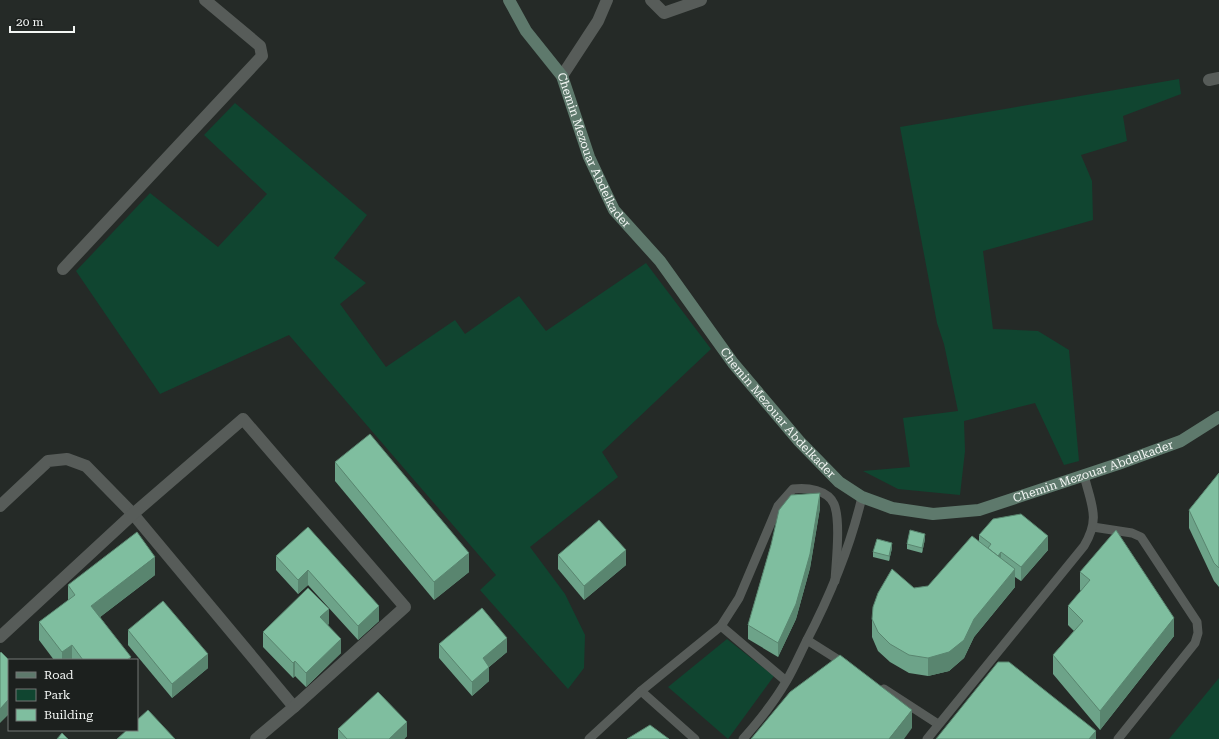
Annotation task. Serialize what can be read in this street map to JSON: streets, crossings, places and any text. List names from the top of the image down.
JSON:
{
  "streets": {
    "street": ["Chemin Mezouar Abdelkader"]
  },
  "legend": ["Road", "Park", "Building"],
  "scale_bar": "20 m"
}
